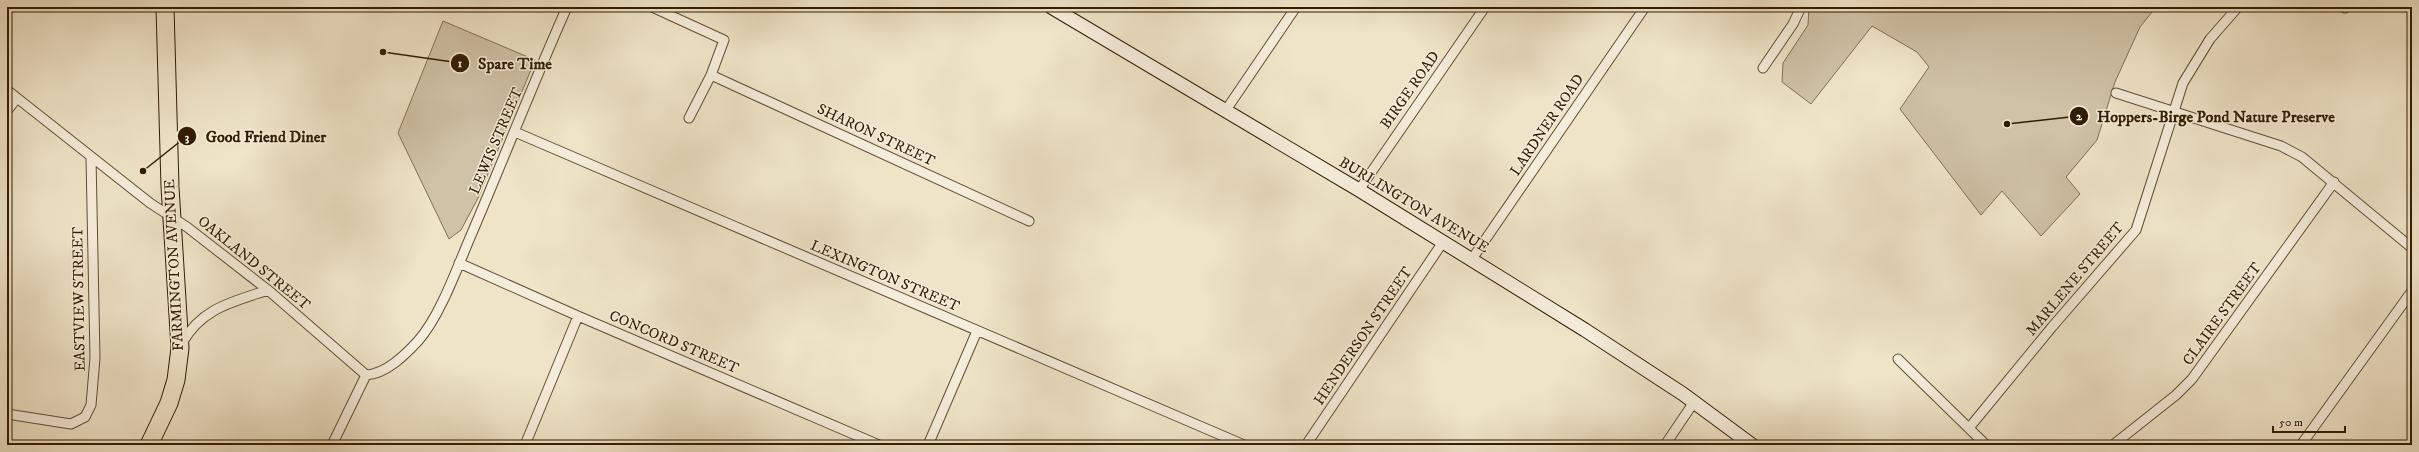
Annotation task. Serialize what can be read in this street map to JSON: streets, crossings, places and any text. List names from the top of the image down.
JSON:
{
  "streets": {
    "highway": ["FARMINGTON AVENUE"],
    "main road": ["BURLINGTON AVENUE"],
    "street": [
      "BIRGE ROAD",
      "LARDNER ROAD",
      "SHARON STREET",
      "LEWIS STREET",
      "OAKLAND STREET",
      "LEXINGTON STREET",
      "MARLENE STREET",
      "EASTVIEW STREET",
      "CLAIRE STREET",
      "HENDERSON STREET",
      "CONCORD STREET"
    ]
  },
  "crossings": [
    ["BIRGE ROAD", "BURLINGTON AVENUE"],
    ["LARDNER ROAD", "BURLINGTON AVENUE"],
    ["LEWIS STREET", "OAKLAND STREET"],
    ["LEWIS STREET", "LEXINGTON STREET"],
    ["LEWIS STREET", "CONCORD STREET"],
    ["BURLINGTON AVENUE", "HENDERSON STREET"],
    ["OAKLAND STREET", "FARMINGTON AVENUE"],
    ["OAKLAND STREET", "EASTVIEW STREET"]
  ],
  "places": ["Spare Time", "Hoppers-Birge Pond Nature Preserve", "Good Friend Diner"],
  "scale_bar": "50 m"
}
